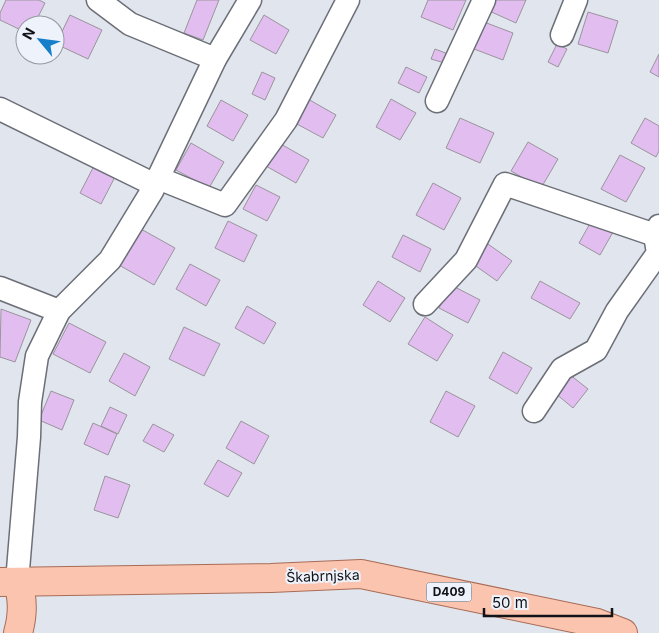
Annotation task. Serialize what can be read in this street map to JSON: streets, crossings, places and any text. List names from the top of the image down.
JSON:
{
  "streets": {
    "main road": ["Škabrnjska", "D409"]
  },
  "scale_bar": "50 m",
  "north": "top left"
}
